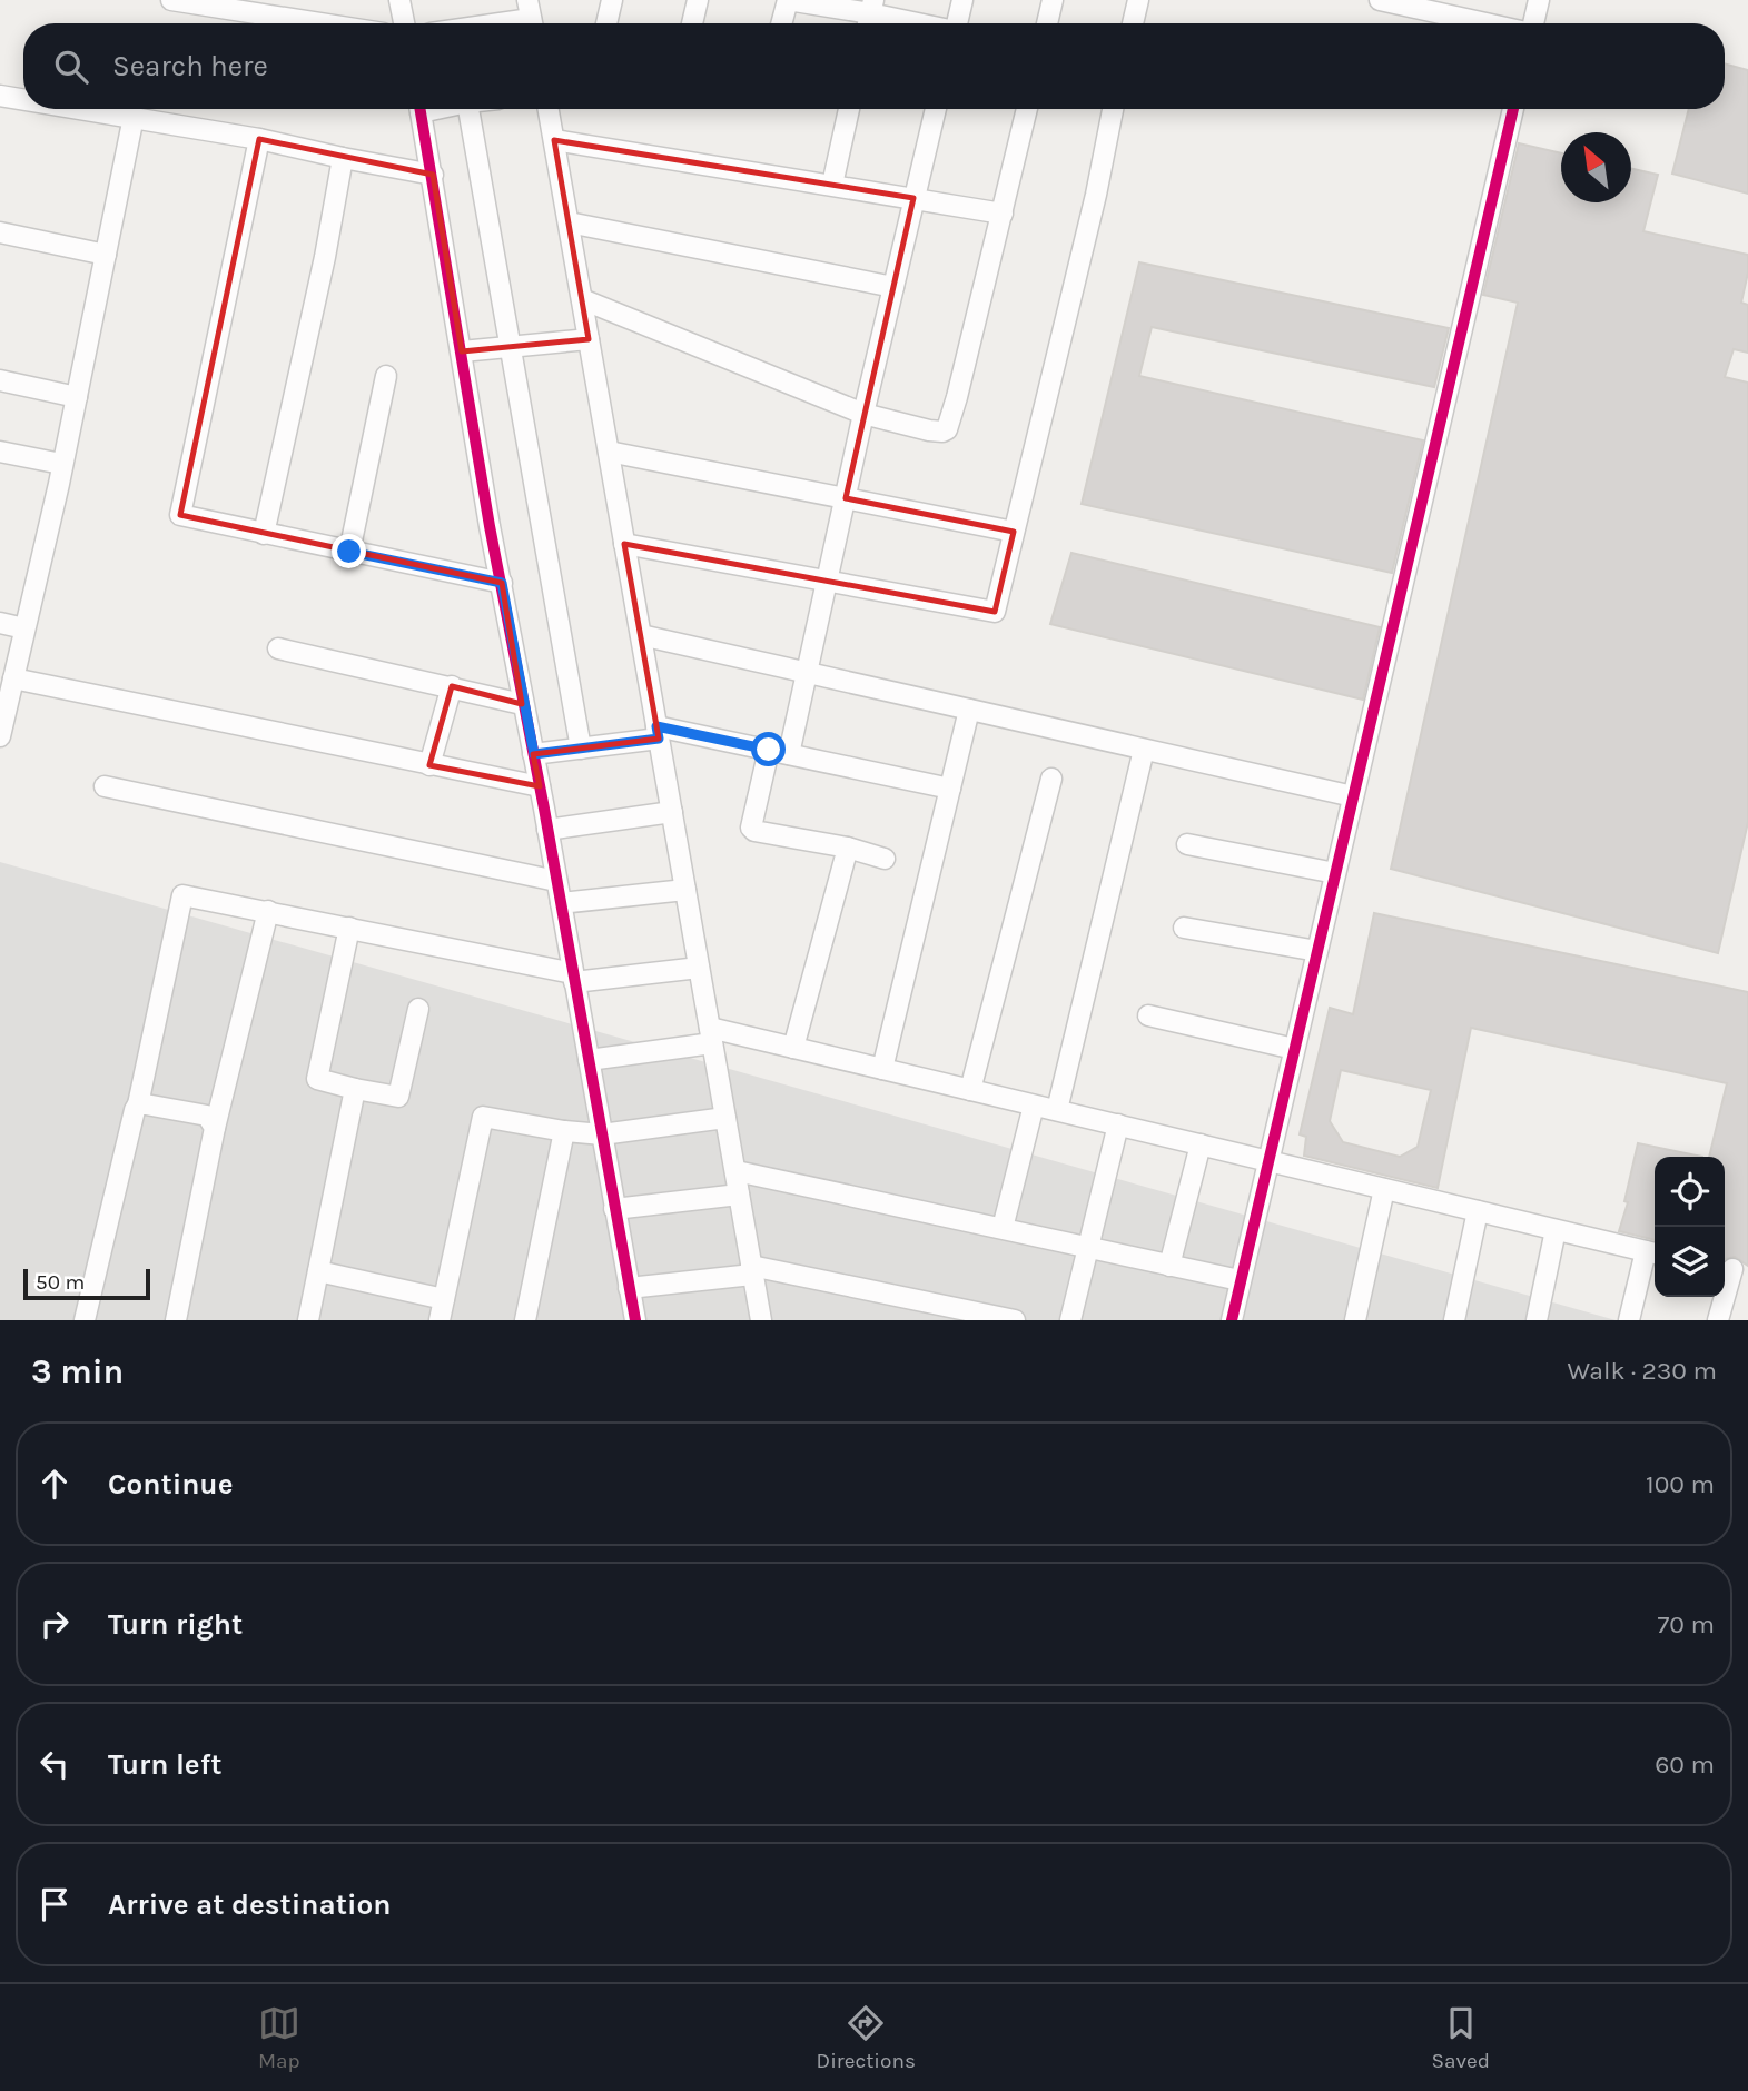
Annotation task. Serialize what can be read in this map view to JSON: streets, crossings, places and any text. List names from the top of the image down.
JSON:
{
  "scale_bar": "50 m",
  "north": "top left",
  "page": {
    "search": "Search here",
    "scale": "50 m",
    "heading": ["3 min", "Walk · 230 m"],
    "list": [
      ["Continue", "100 m"],
      ["Turn right", "70 m"],
      ["Turn left", "60 m"],
      "Arrive at destination"
    ],
    "nav": ["Map", "Directions", "Saved"]
  }
}
